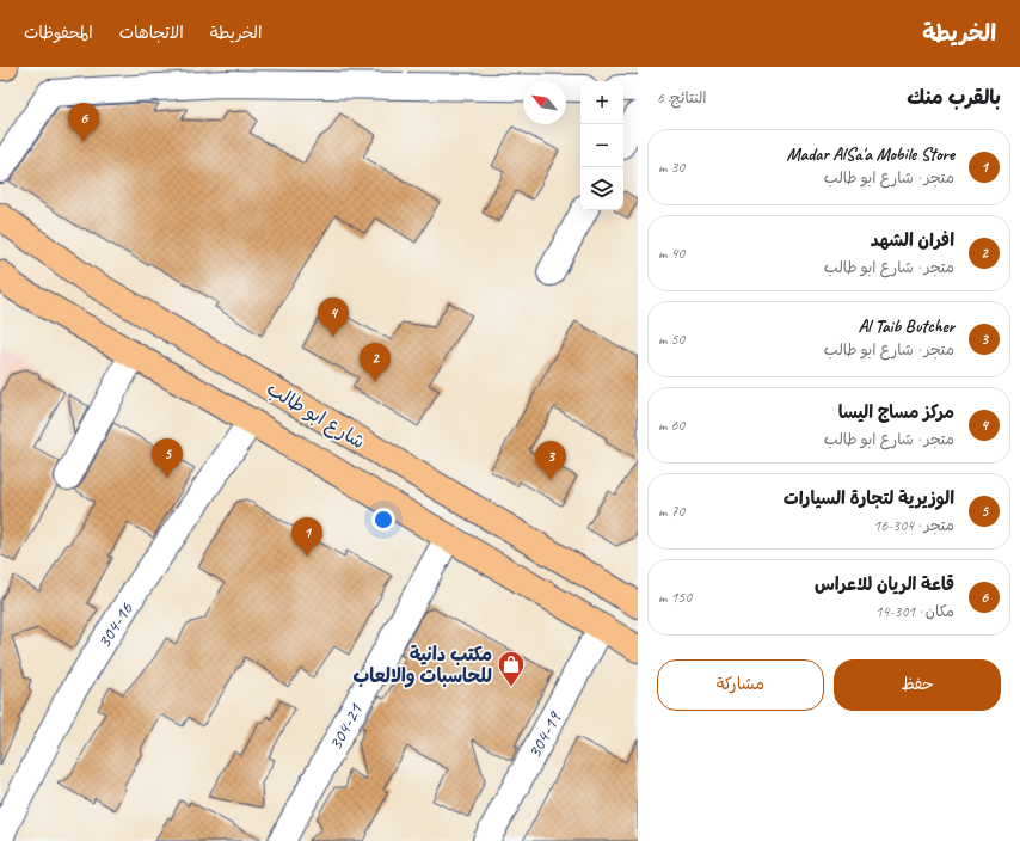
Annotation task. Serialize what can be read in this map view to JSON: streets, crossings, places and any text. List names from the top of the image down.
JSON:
{
  "streets": {
    "main road": ["شارع ابو طالب"],
    "street": ["304-16", "304-21", "304-19"]
  },
  "crossings": [
    ["شارع ابو طالب", "304-16"],
    ["شارع ابو طالب", "304-21"],
    ["شارع ابو طالب", "304-19"]
  ],
  "places": {
    "shop": ["مكتب دانية للحاسبات والالعاب"]
  },
  "north": "top left",
  "page": {
    "header": "الخريطة",
    "nav": ["الخريطة", "الاتجاهات", "المحفوظات"],
    "heading": ["بالقرب منك", "النتائج: 6"],
    "map_buttons": ["+", "−"],
    "pins": [
      "6",
      "4",
      "2",
      "5",
      "3",
      "1"
    ],
    "list": [
      {
        "mark": "1",
        "name": "Madar AlSa'a Mobile Store",
        "note": "متجر · شارع ابو طالب",
        "value": "30 m"
      },
      {
        "mark": "2",
        "name": "افران الشهد",
        "note": "متجر · شارع ابو طالب",
        "value": "40 m"
      },
      {
        "mark": "3",
        "name": "Al Taib Butcher",
        "note": "متجر · شارع ابو طالب",
        "value": "50 m"
      },
      {
        "mark": "4",
        "name": "مركز مساج اليسا",
        "note": "متجر · شارع ابو طالب",
        "value": "60 m"
      },
      {
        "mark": "5",
        "name": "الوزيرية لتجارة السيارات",
        "note": "متجر · 304-16",
        "value": "70 m"
      },
      {
        "mark": "6",
        "name": "قاعة الريان للاعراس",
        "note": "مكان · 301-14",
        "value": "150 m"
      }
    ],
    "buttons": ["حفظ", "مشاركة"]
  }
}
